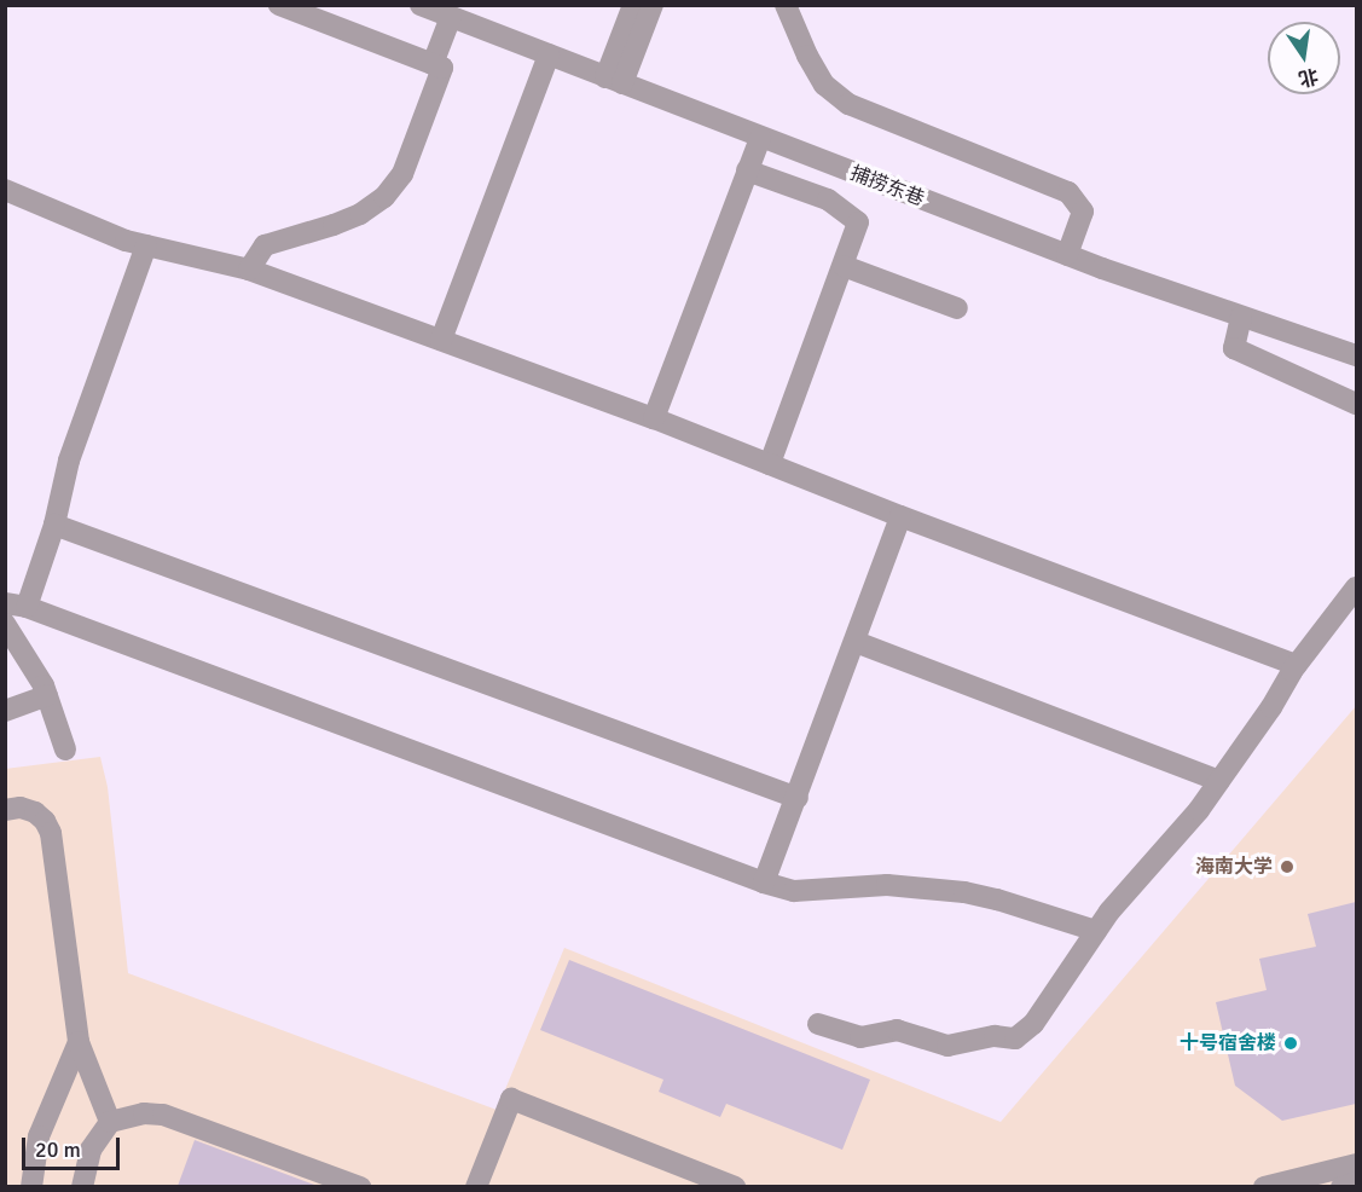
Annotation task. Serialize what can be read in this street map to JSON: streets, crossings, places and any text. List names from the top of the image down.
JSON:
{
  "streets": {
    "street": ["捕捞东巷"]
  },
  "places": ["海南大学", "十号宿舍楼"],
  "scale_bar": "20 m",
  "north": "bottom"
}
